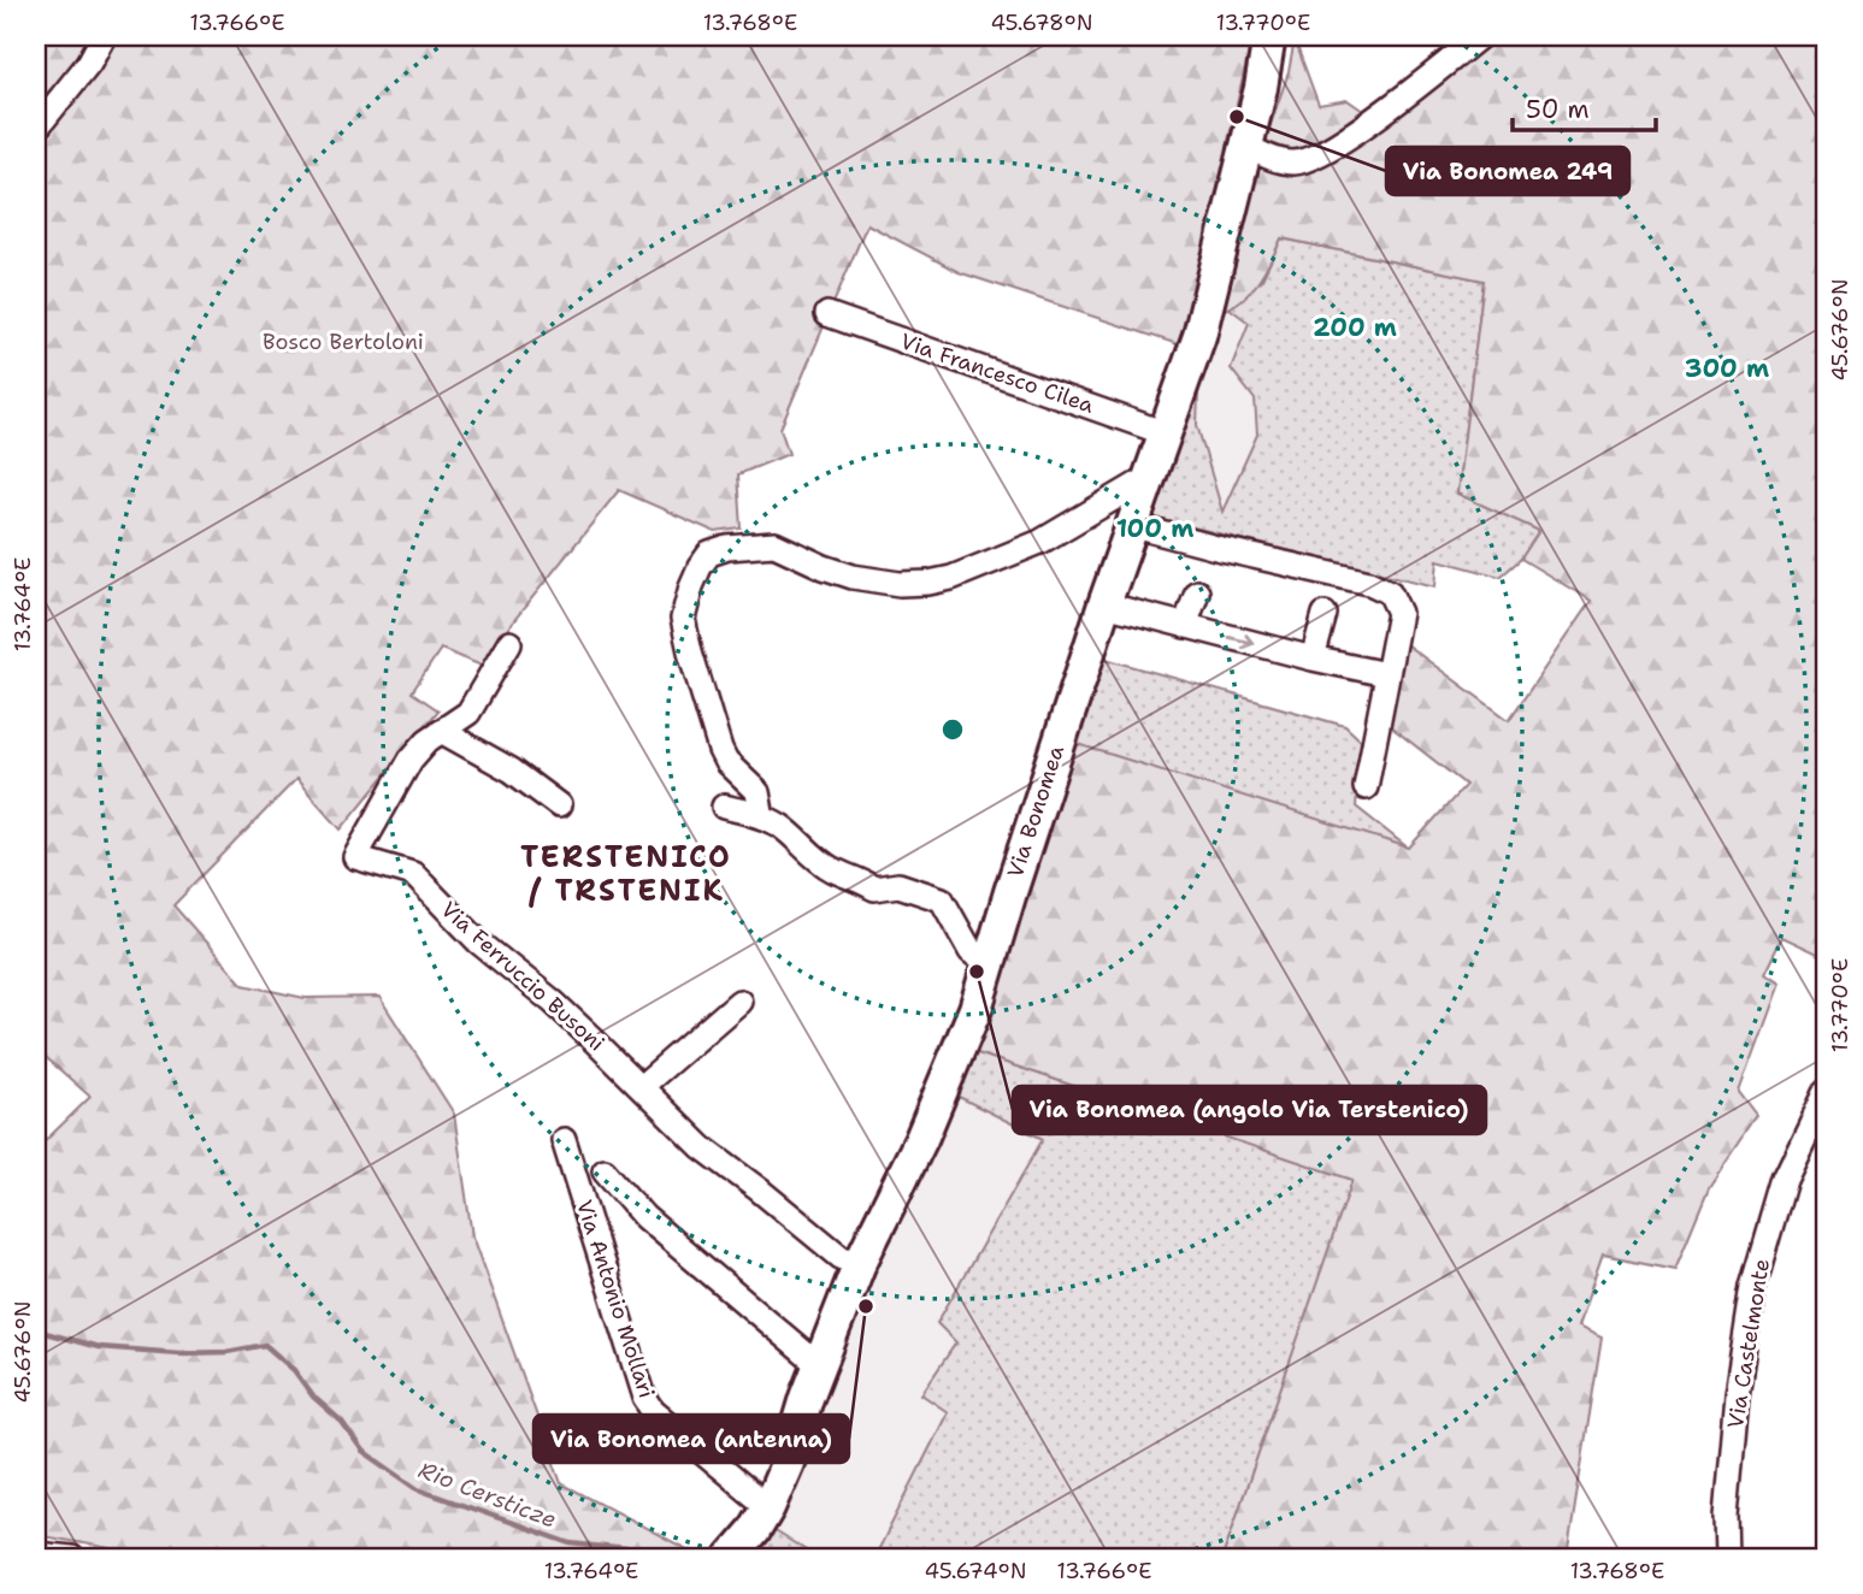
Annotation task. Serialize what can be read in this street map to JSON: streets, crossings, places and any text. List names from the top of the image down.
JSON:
{
  "streets": {
    "street": [
      "Via Francesco Cilea",
      "Via Bonomea",
      "Via Ferruccio Busoni",
      "Via Antonio Mollari",
      "Via Castelmonte"
    ]
  },
  "crossings": [
    ["Via Francesco Cilea", "Via Bonomea"],
    ["Via Bonomea", "Via Ferruccio Busoni"],
    ["Via Bonomea", "Via Antonio Mollari"]
  ],
  "districts": ["TERSTENICO / TRSTENIK"],
  "water": ["Rio Cersticze"],
  "parks": ["Bosco Bertoloni"],
  "places": ["Via Bonomea 249", "Via Bonomea (angolo Via Terstenico)", "Via Bonomea (antenna)"],
  "scale_bar": "50 m",
  "coordinates": [
    "13.766°E",
    "13.768°E",
    "45.678°N",
    "13.770°E",
    "45.676°N",
    "13.764°E",
    "45.674°N"
  ],
  "rings": ["200 m", "300 m", "100 m"]
}
